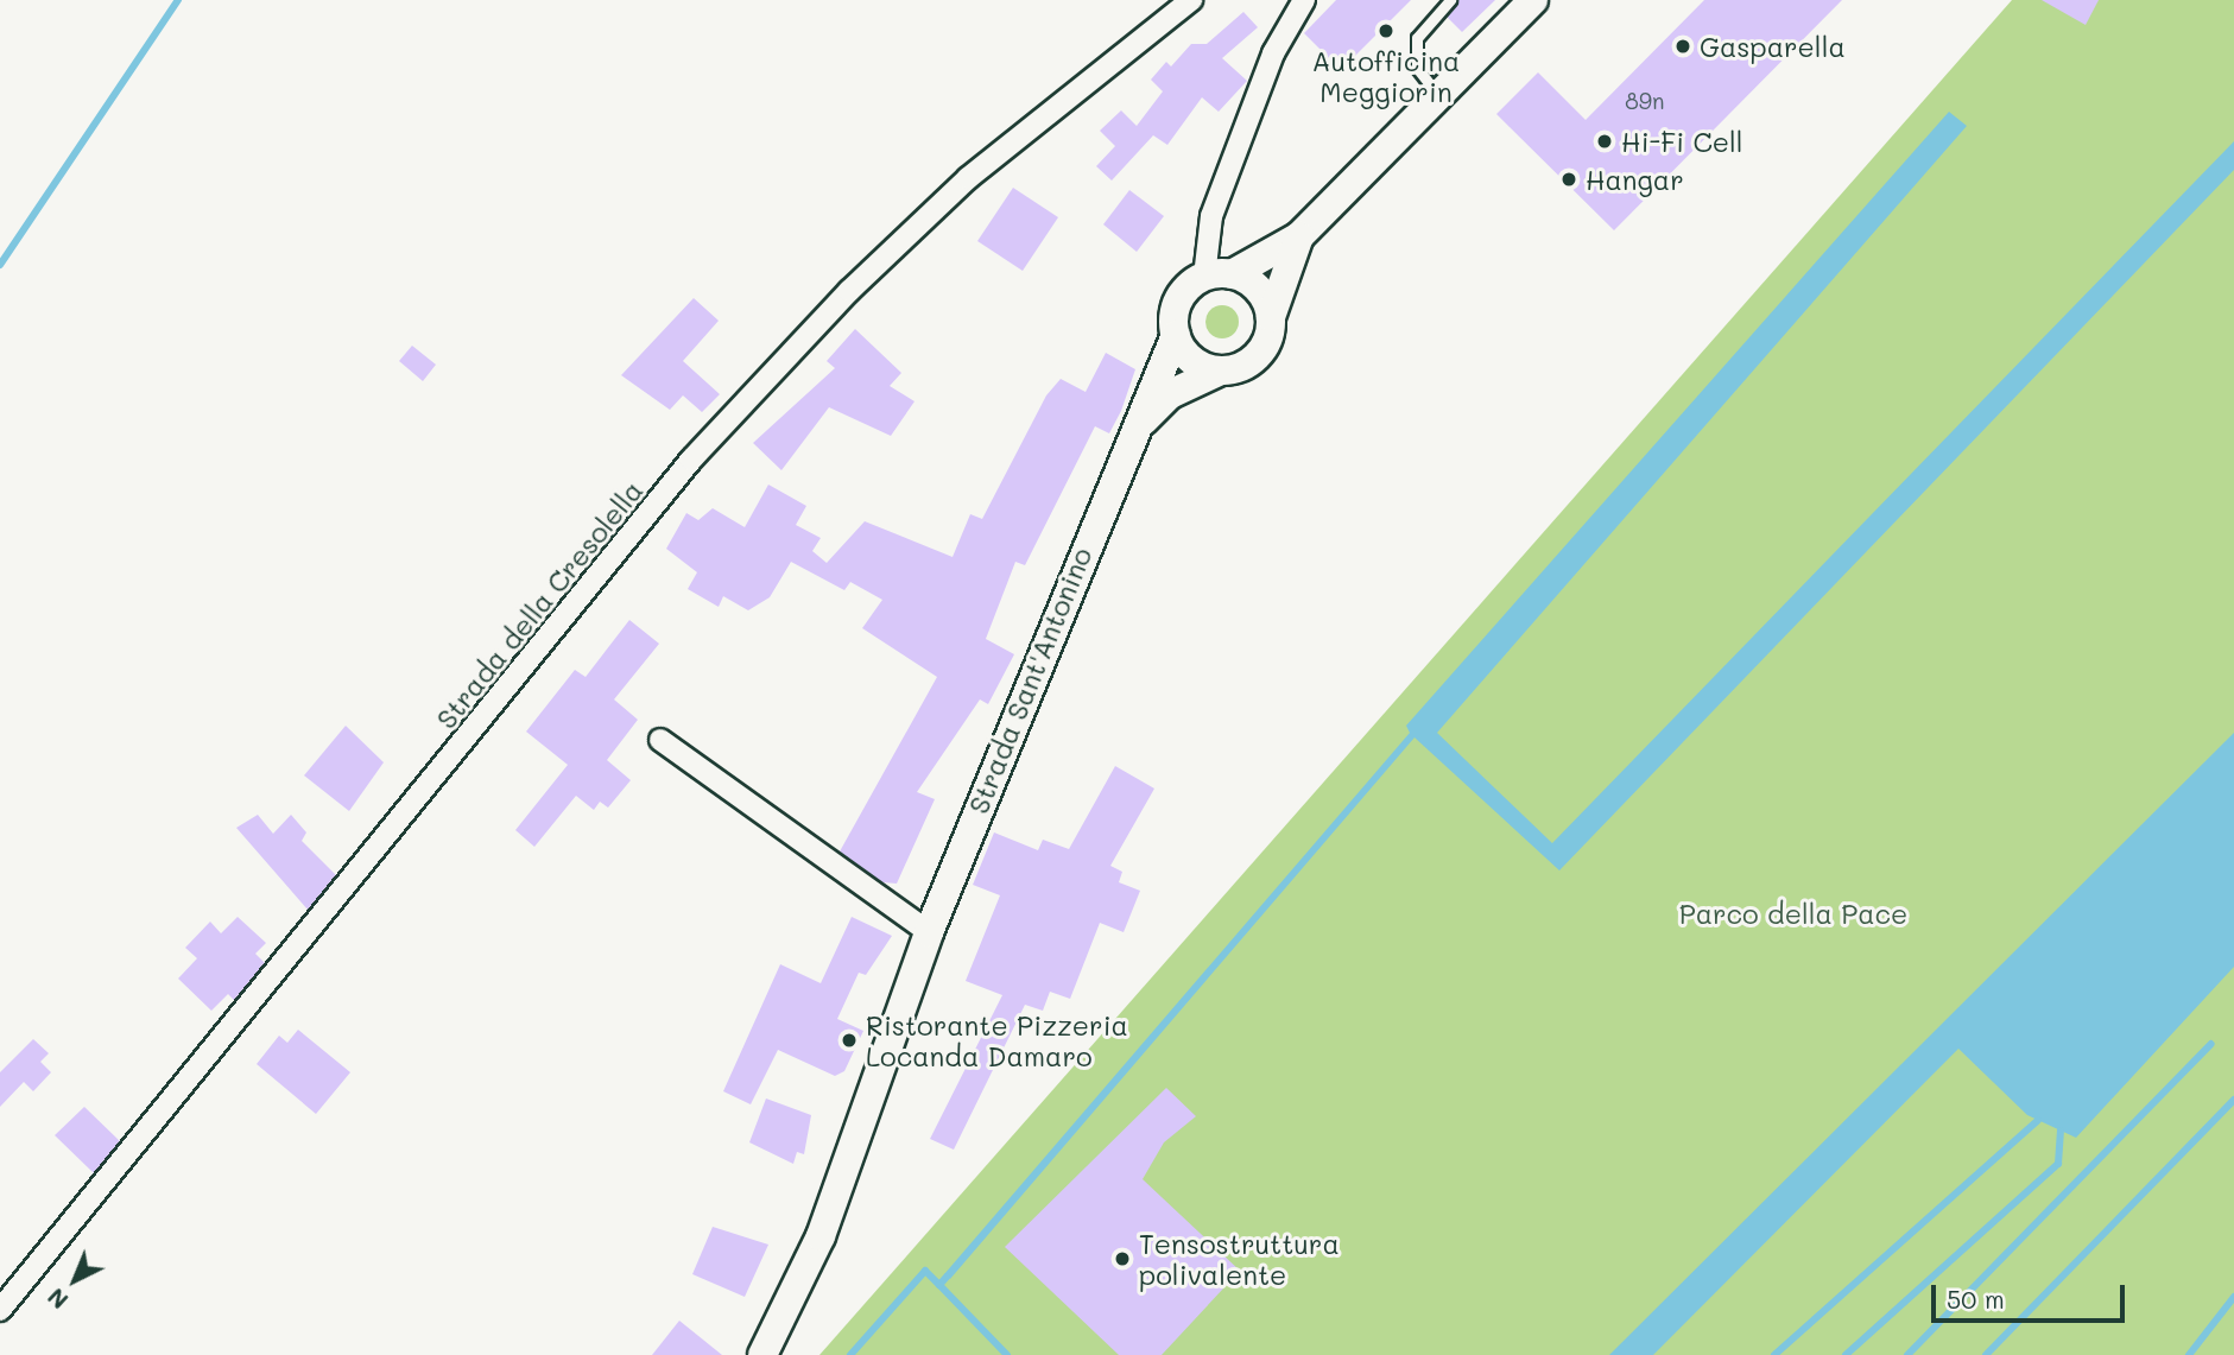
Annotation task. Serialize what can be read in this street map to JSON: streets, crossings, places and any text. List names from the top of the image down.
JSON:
{
  "streets": {
    "main road": ["Strada Sant'Antonino"],
    "street": ["Strada della Cresolella"]
  },
  "parks": ["Parco della Pace"],
  "places": [
    "Autofficina Meggiorin",
    "Gasparella",
    "Hi-Fi Cell",
    "Hangar",
    "Ristorante Pizzeria Locanda Damaro",
    "Tensostruttura polivalente"
  ],
  "house_numbers": ["89n"],
  "scale_bar": "50 m",
  "north": "bottom left"
}
